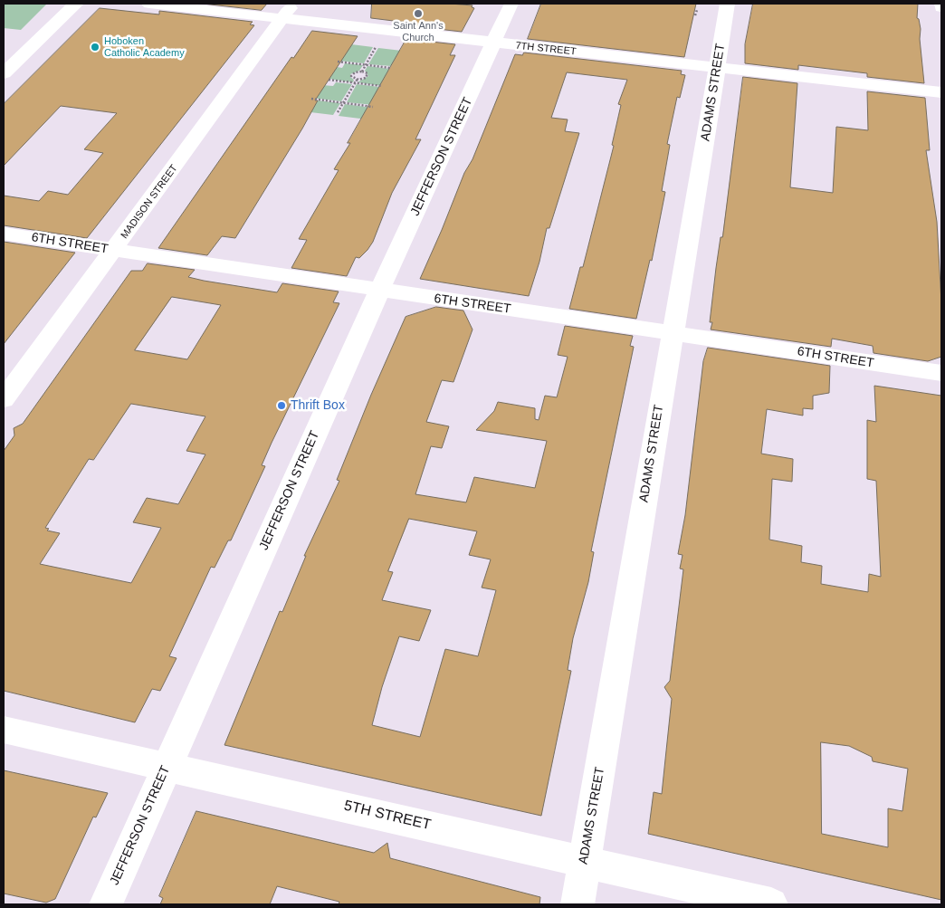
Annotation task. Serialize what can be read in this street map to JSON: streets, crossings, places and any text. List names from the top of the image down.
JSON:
{
  "streets": {
    "street": [
      "7TH STREET",
      "ADAMS STREET",
      "JEFFERSON STREET",
      "MADISON STREET",
      "6TH STREET",
      "5TH STREET"
    ]
  },
  "crossings": [
    ["7TH STREET", "ADAMS STREET"],
    ["7TH STREET", "JEFFERSON STREET"],
    ["7TH STREET", "MADISON STREET"],
    ["ADAMS STREET", "6TH STREET"],
    ["ADAMS STREET", "5TH STREET"],
    ["JEFFERSON STREET", "6TH STREET"],
    ["JEFFERSON STREET", "5TH STREET"],
    ["MADISON STREET", "6TH STREET"]
  ],
  "places": ["Saint Ann's Church", "Hoboken Catholic Academy", "Thrift Box"]
}
